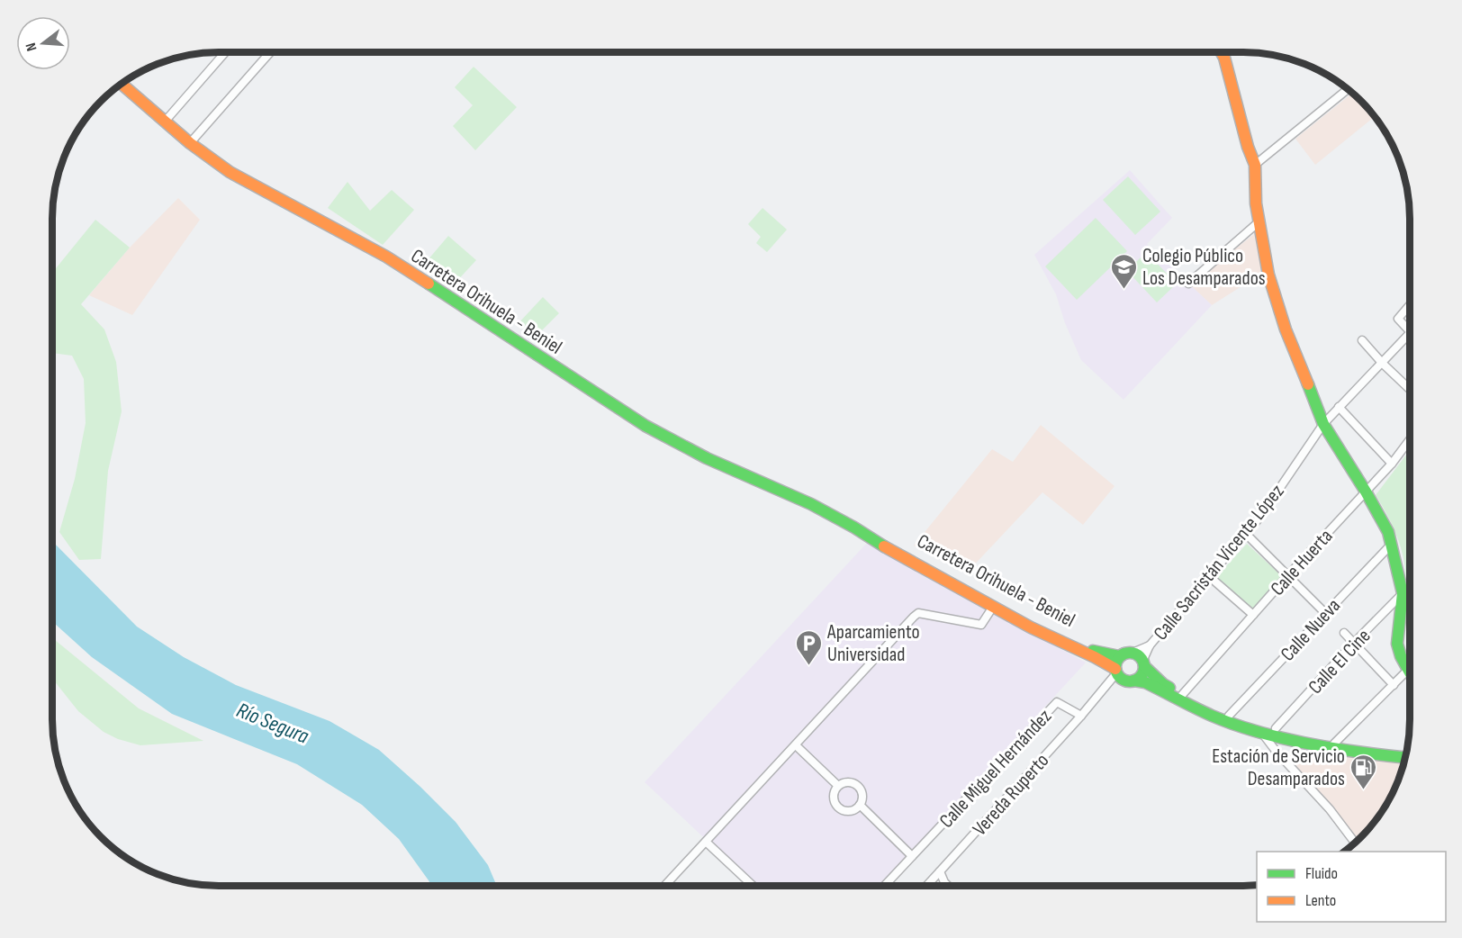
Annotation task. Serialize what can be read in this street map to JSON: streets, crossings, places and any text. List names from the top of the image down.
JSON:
{
  "streets": {
    "main road": ["Carretera Orihuela - Beniel"],
    "street": [
      "Calle Sacristán Vicente López",
      "Calle Huerta",
      "Calle Nueva",
      "Calle El Cine",
      "Calle Miguel Hernández",
      "Vereda Ruperto"
    ]
  },
  "crossings": [
    ["Carretera Orihuela - Beniel", "Calle Sacristán Vicente López"],
    ["Carretera Orihuela - Beniel", "Calle Miguel Hernández"],
    ["Calle Sacristán Vicente López", "Calle Miguel Hernández"],
    ["Calle Miguel Hernández", "Vereda Ruperto"]
  ],
  "water": ["Río Segura"],
  "places": {
    "school or university": ["Colegio Público Los Desamparados"],
    "parking": ["Aparcamiento Universidad"],
    "fuel station": ["Estación de Servicio Desamparados"]
  },
  "legend": ["Fluido", "Lento"],
  "north": "left"
}
